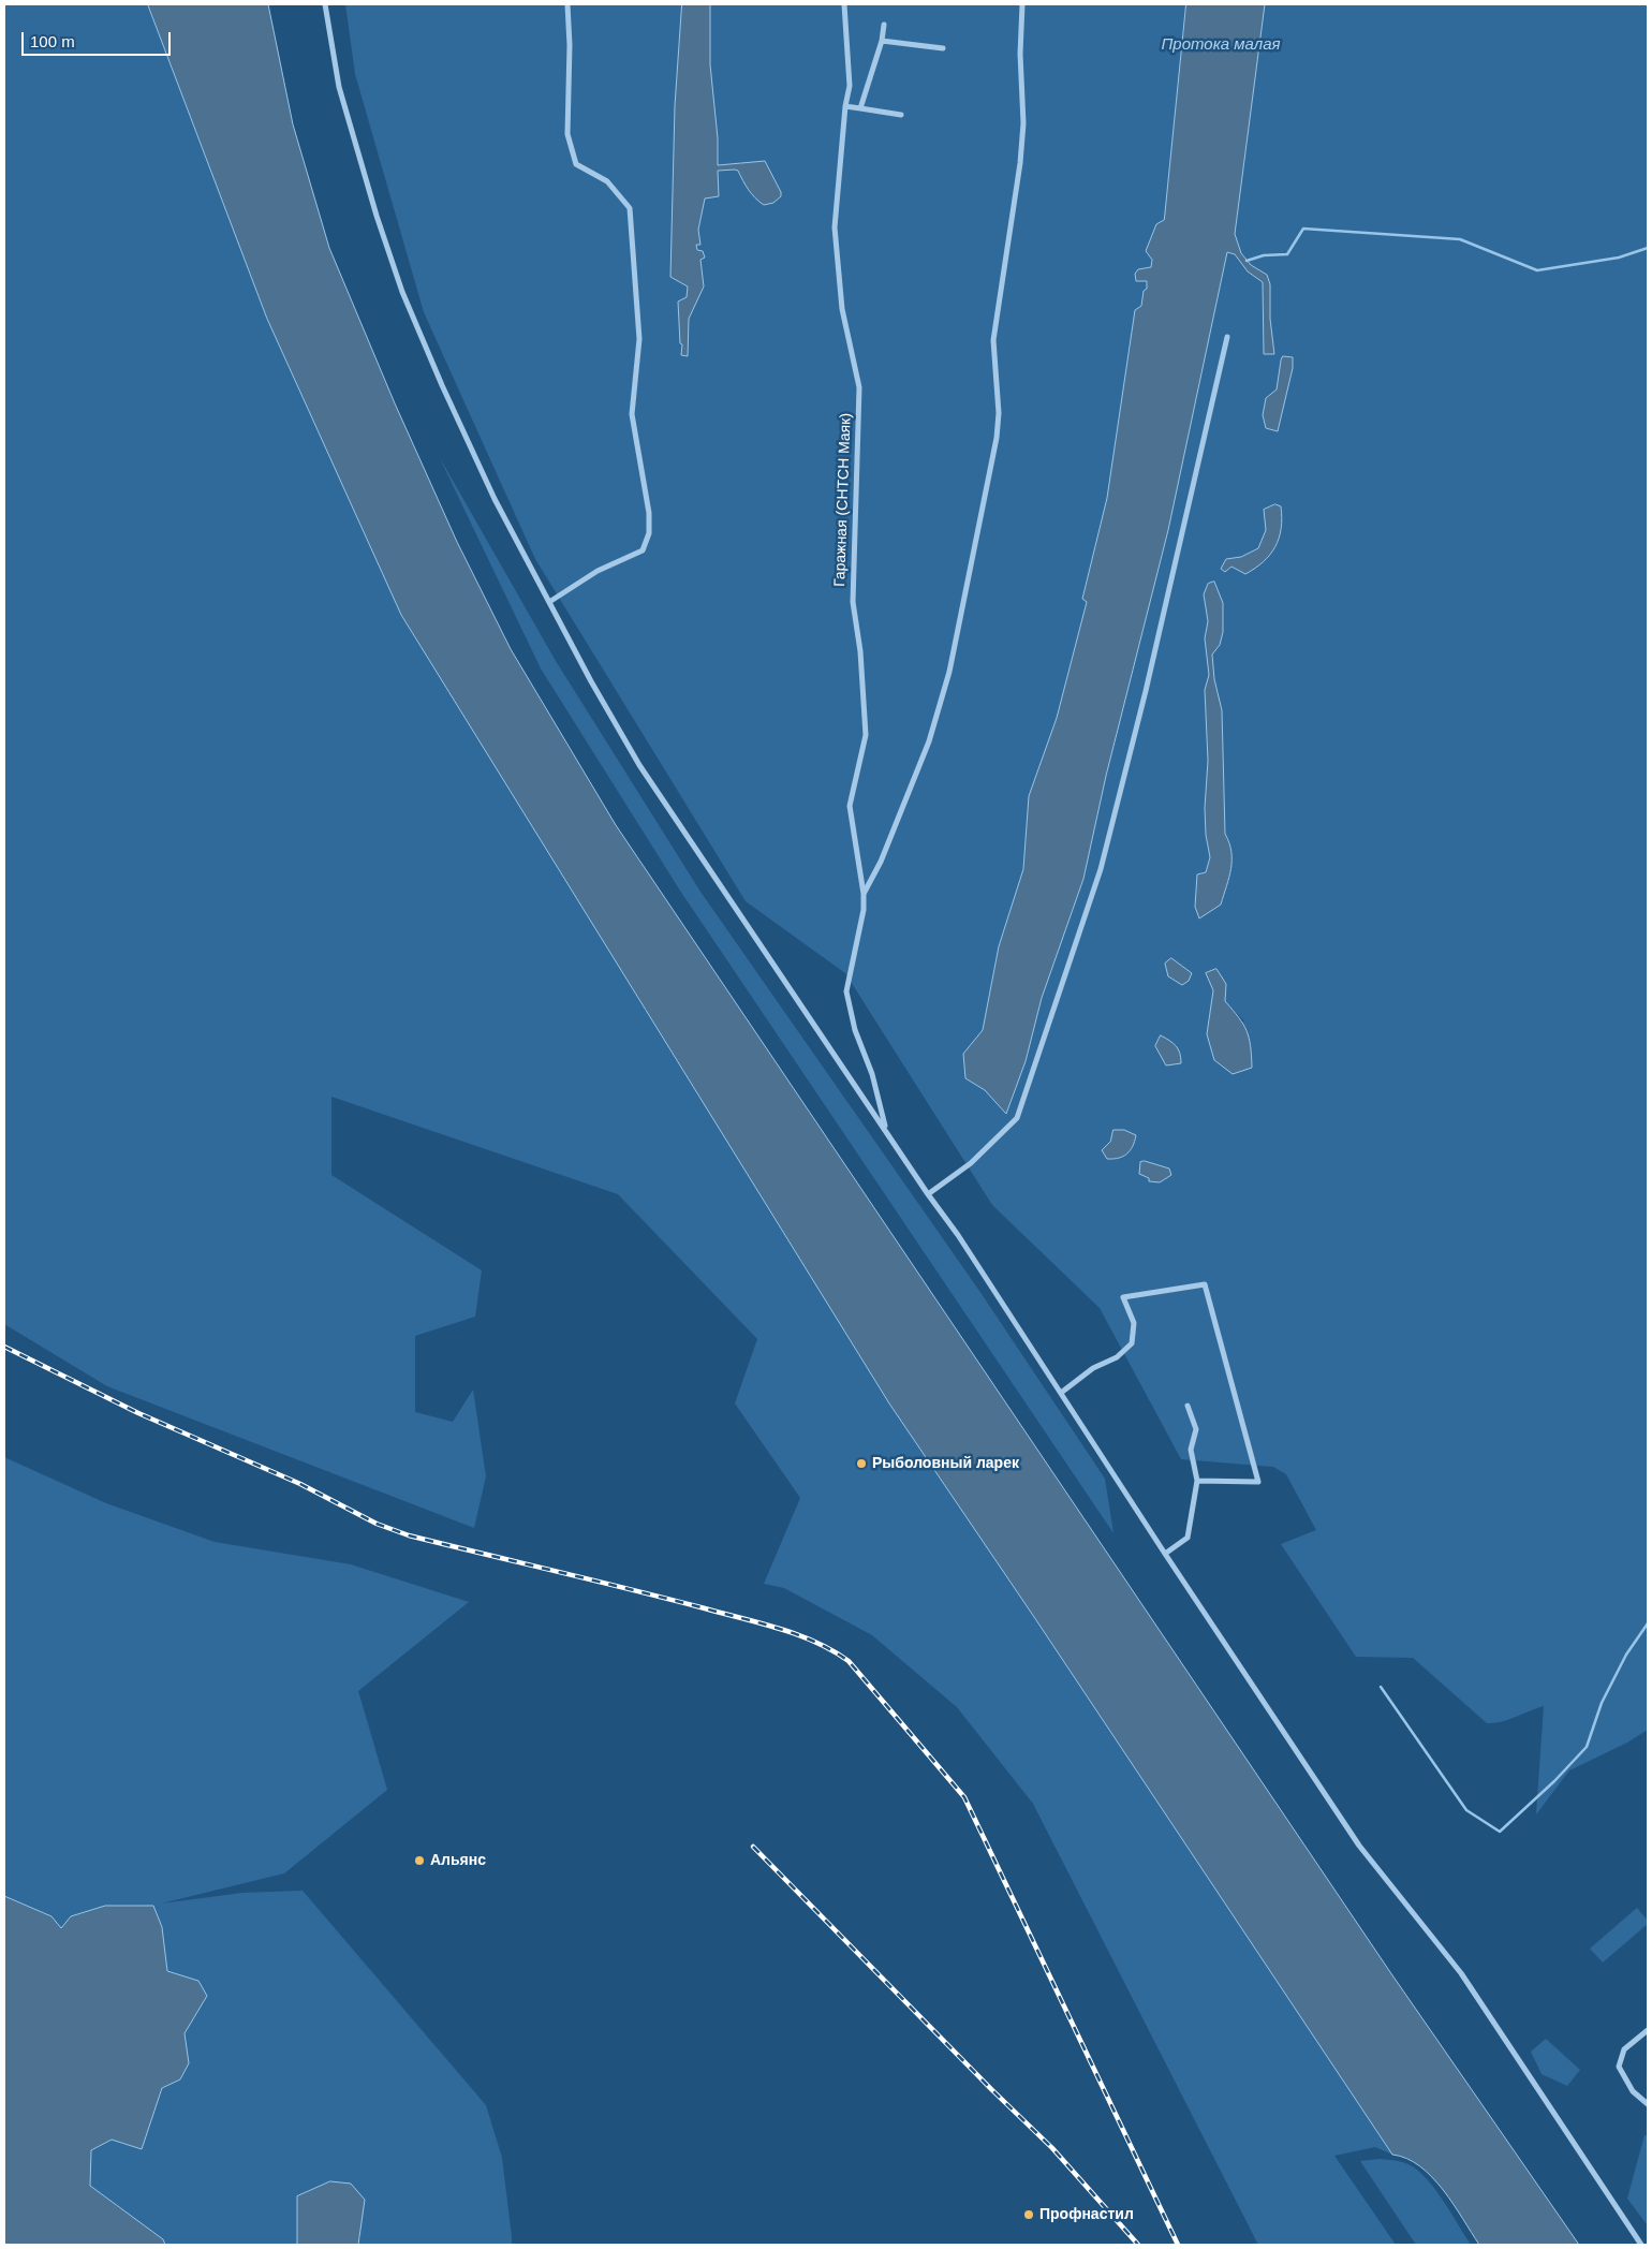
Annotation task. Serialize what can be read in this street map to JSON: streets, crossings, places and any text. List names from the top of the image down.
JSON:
{
  "streets": {
    "street": ["Гаражная (СНТСН Маяк)"]
  },
  "water": ["Протока малая"],
  "places": ["Рыболовный ларек", "Альянс", "Профнастил"],
  "scale_bar": "100 m"
}
